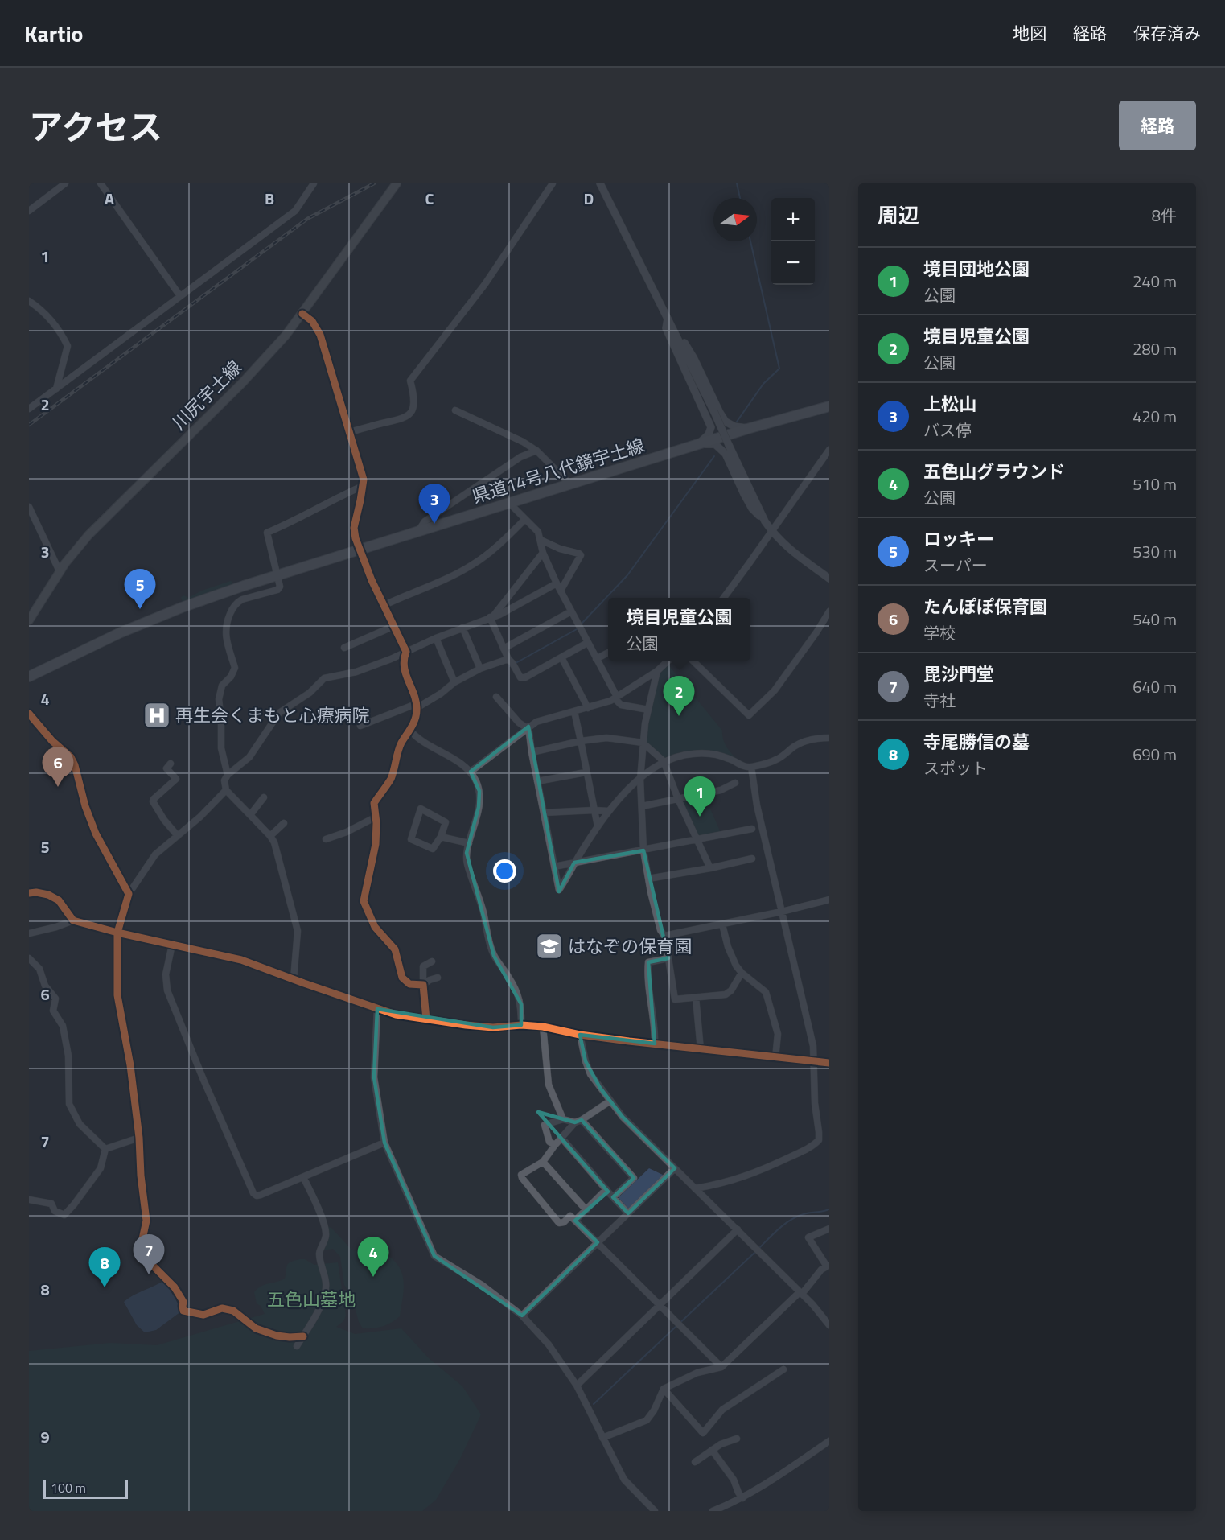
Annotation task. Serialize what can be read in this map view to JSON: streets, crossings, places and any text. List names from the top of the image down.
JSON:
{
  "streets": {
    "main road": ["川尻宇土線", "県道14号八代鏡宇土線"]
  },
  "parks": ["五色山墓地"],
  "places": {
    "hospital": ["再生会くまもと心療病院"],
    "school or university": ["はなぞの保育園"]
  },
  "scale_bar": "100 m",
  "north": "right",
  "page": {
    "header": "Kartio",
    "nav": ["地図", "経路", "保存済み"],
    "title": "アクセス",
    "buttons": "経路",
    "heading": ["周辺", "8件"],
    "map_buttons": ["+", "−"],
    "list": [
      {
        "mark": "1",
        "name": "境目団地公園",
        "note": "公園",
        "value": "240 m"
      },
      {
        "mark": "2",
        "name": "境目児童公園",
        "note": "公園",
        "value": "280 m"
      },
      {
        "mark": "3",
        "name": "上松山",
        "note": "バス停",
        "value": "420 m"
      },
      {
        "mark": "4",
        "name": "五色山グラウンド",
        "note": "公園",
        "value": "510 m"
      },
      {
        "mark": "5",
        "name": "ロッキー",
        "note": "スーパー",
        "value": "530 m"
      },
      {
        "mark": "6",
        "name": "たんぽぽ保育園",
        "note": "学校",
        "value": "540 m"
      },
      {
        "mark": "7",
        "name": "毘沙門堂",
        "note": "寺社",
        "value": "640 m"
      },
      {
        "mark": "8",
        "name": "寺尾勝信の墓",
        "note": "スポット",
        "value": "690 m"
      }
    ],
    "pins": [
      "3",
      "5",
      "2",
      "6",
      "1",
      "7",
      "4",
      "8"
    ],
    "popup": ["境目児童公園", "公園"],
    "scale": "100 m"
  },
  "grid": {
    "columns": [
      "A",
      "B",
      "C",
      "D"
    ],
    "rows": [
      "1",
      "2",
      "3",
      "4",
      "5",
      "6",
      "7",
      "8",
      "9"
    ]
  }
}
